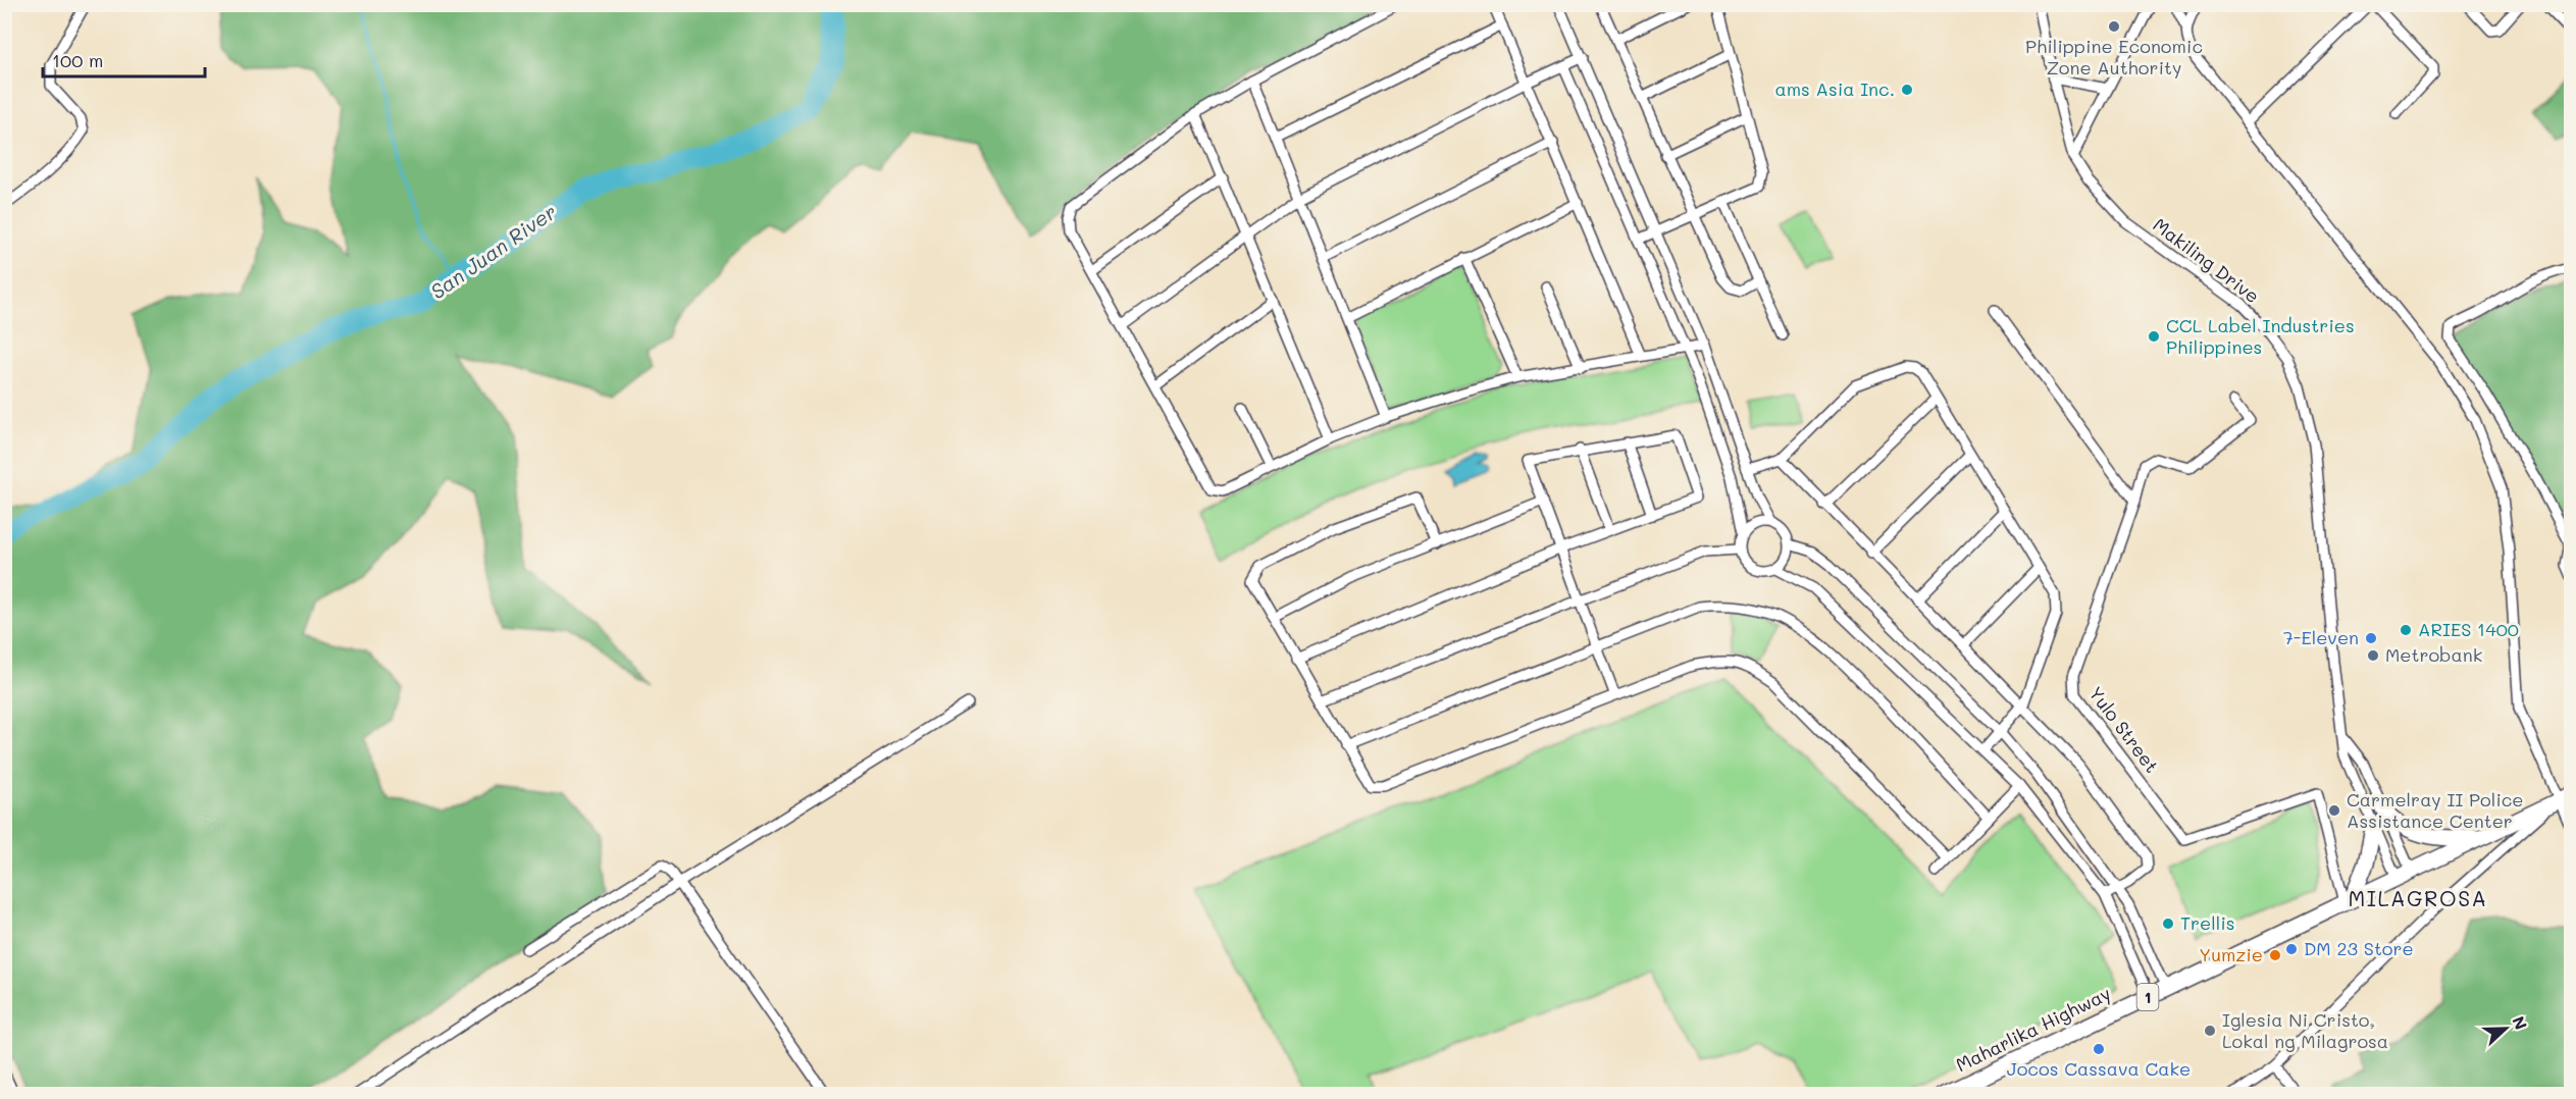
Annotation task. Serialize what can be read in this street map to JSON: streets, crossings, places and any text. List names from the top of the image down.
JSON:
{
  "streets": {
    "highway": ["1", "Maharlika Highway"],
    "street": ["Makiling Drive", "Yulo Street"]
  },
  "crossings": [
    ["Makiling Drive", "Maharlika Highway"],
    ["Yulo Street", "Maharlika Highway"]
  ],
  "districts": ["MILAGROSA"],
  "water": ["San Juan River"],
  "places": [
    "Philippine Economic Zone Authority",
    "ams Asia Inc.",
    "CCL Label Industries Philippines",
    "ARIES 1400",
    "7-Eleven",
    "Metrobank",
    "Carmelray II Police Assistance Center",
    "Trellis",
    "DM 23 Store",
    "Yumzie",
    "Iglesia Ni Cristo, Lokal ng Milagrosa",
    "Jocos Cassava Cake"
  ],
  "scale_bar": "100 m",
  "north": "right"
}
